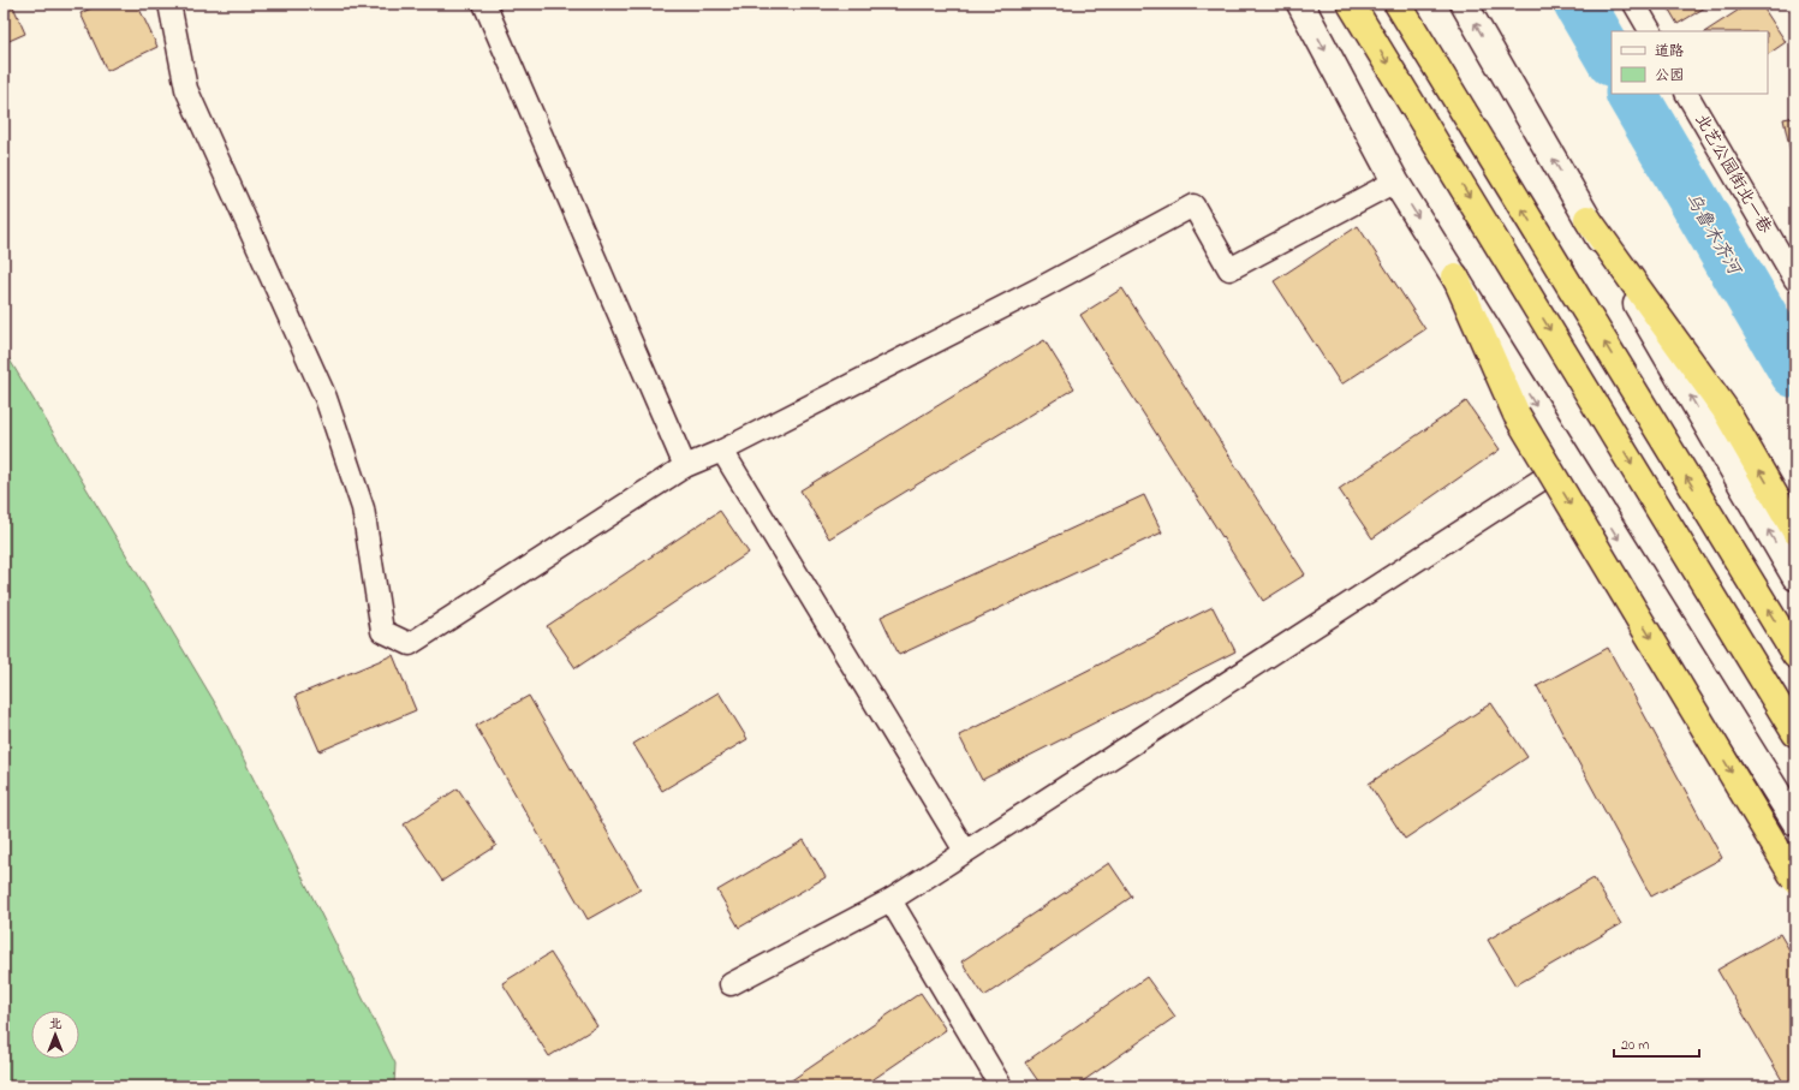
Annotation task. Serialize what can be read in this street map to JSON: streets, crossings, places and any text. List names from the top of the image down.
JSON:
{
  "streets": {
    "street": ["北艺公园街北一巷"]
  },
  "water": ["乌鲁木齐河"],
  "legend": ["道路", "公园"],
  "scale_bar": "20 m",
  "north": "top"
}
